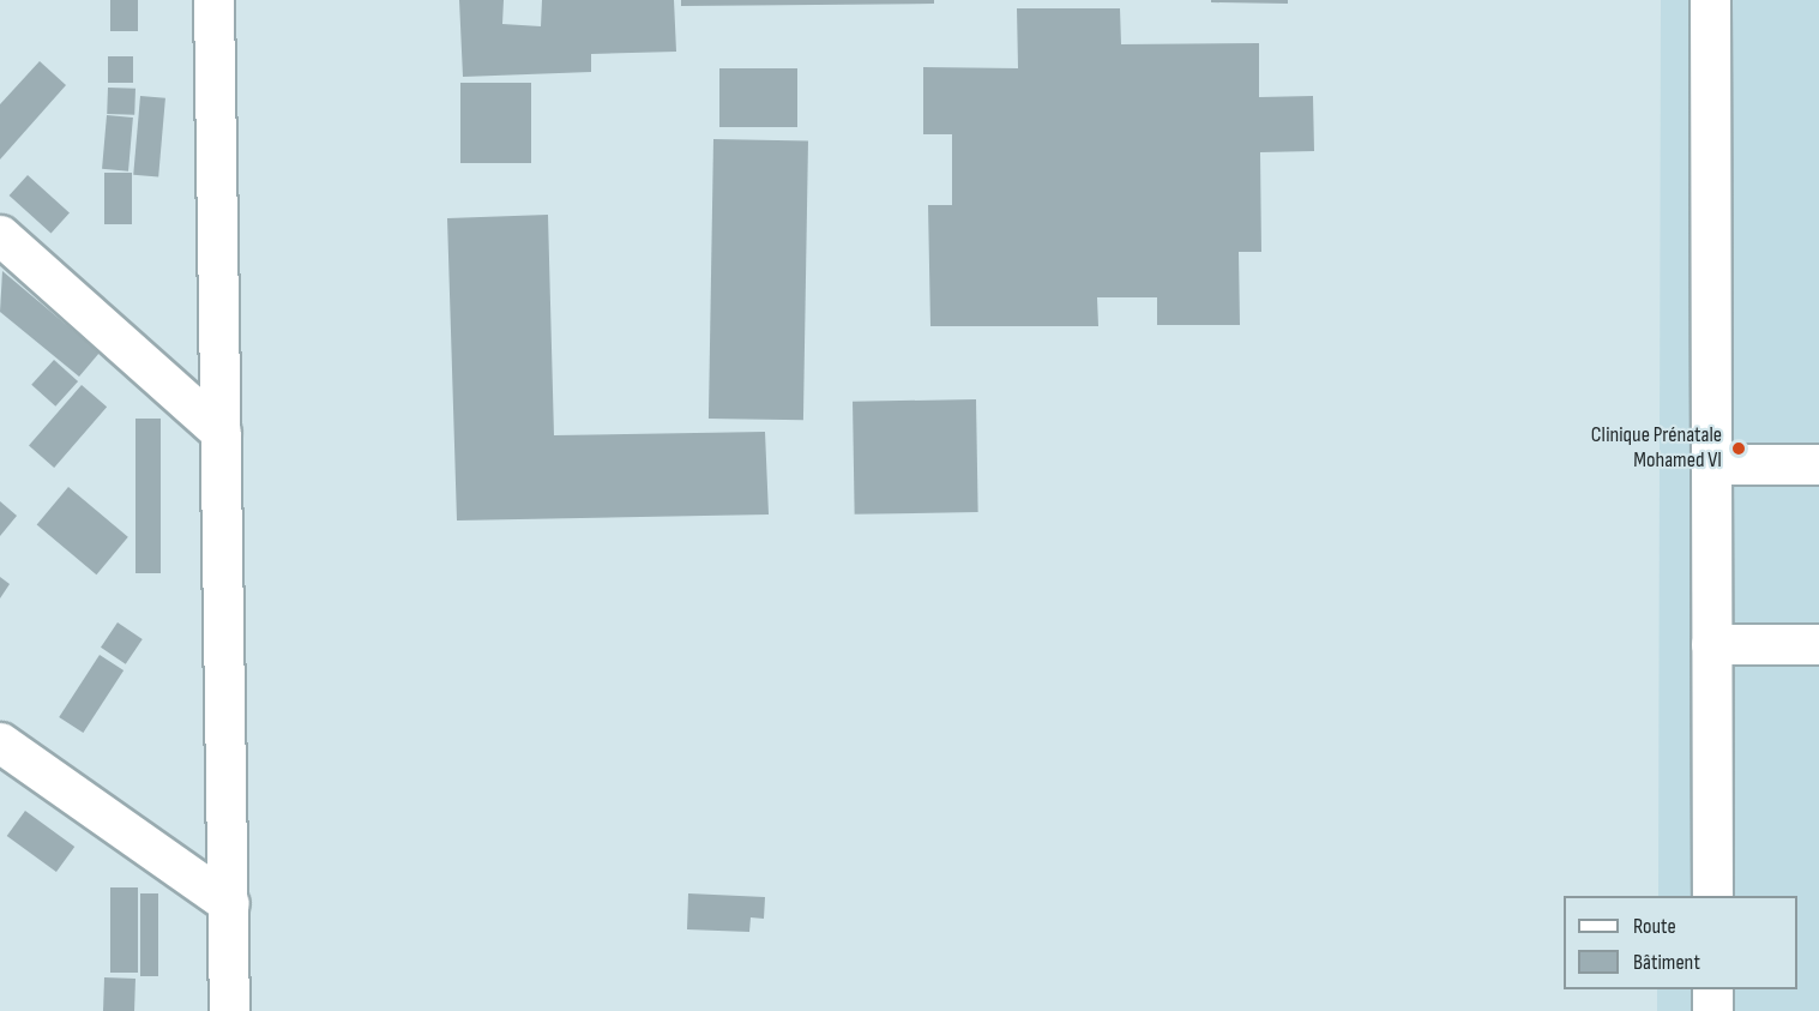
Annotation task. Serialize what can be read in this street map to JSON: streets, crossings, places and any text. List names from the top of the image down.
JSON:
{
  "places": ["Clinique Prénatale Mohamed VI"],
  "legend": ["Route", "Bâtiment"]
}
